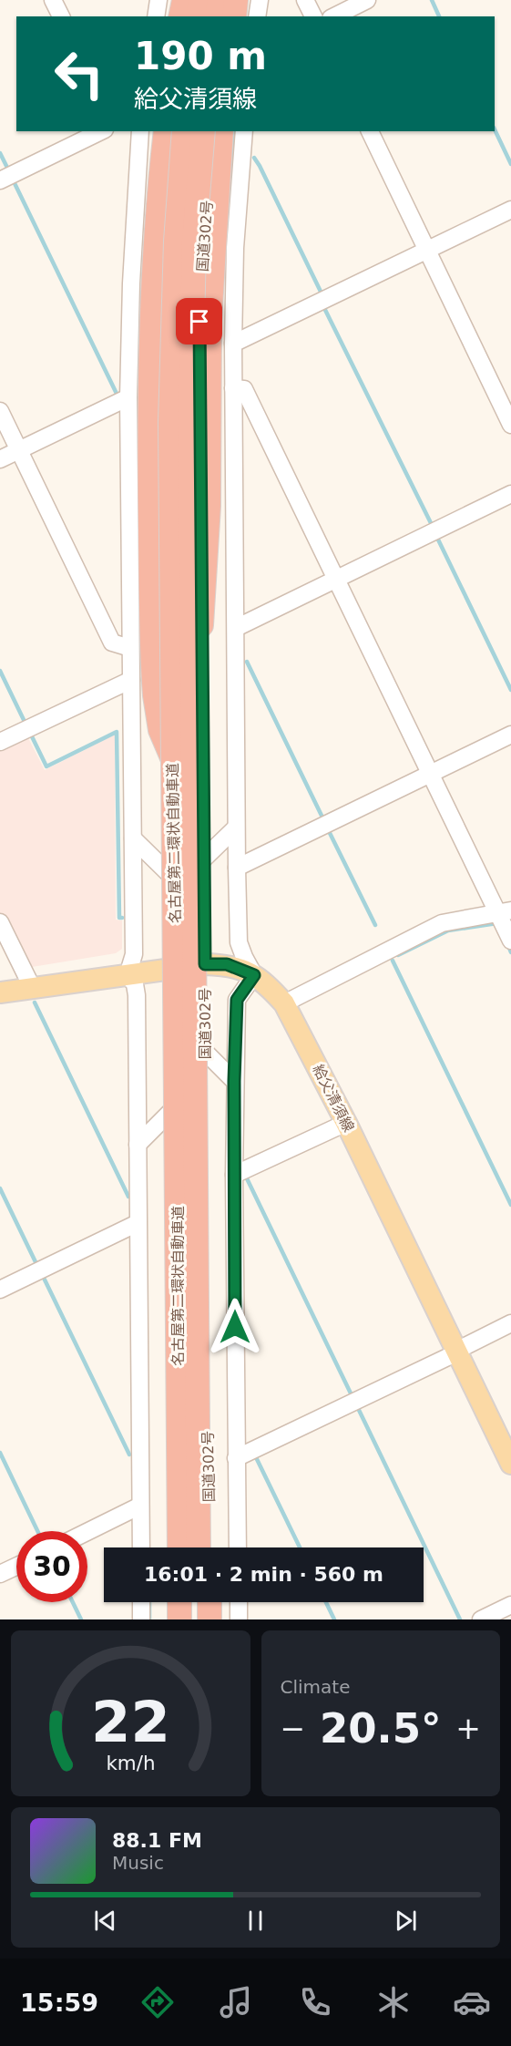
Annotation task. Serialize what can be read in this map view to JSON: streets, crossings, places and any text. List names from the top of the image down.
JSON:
{
  "streets": {
    "highway": ["国道302号", "名古屋第二環状自動車道"],
    "main road": ["給父清須線"]
  },
  "crossings": [
    ["国道302号", "給父清須線"]
  ],
  "page": {
    "turn": ["190 m", "給父清須線"],
    "limit": "30",
    "trip": "16:01 · 2 min · 560 m",
    "tile": "Climate",
    "heat": ["−", "20.5°", "+"],
    "song": ["88.1 FM", "Music"],
    "tabs": "15:59",
    "gauge": ["22", "km/h"]
  }
}
